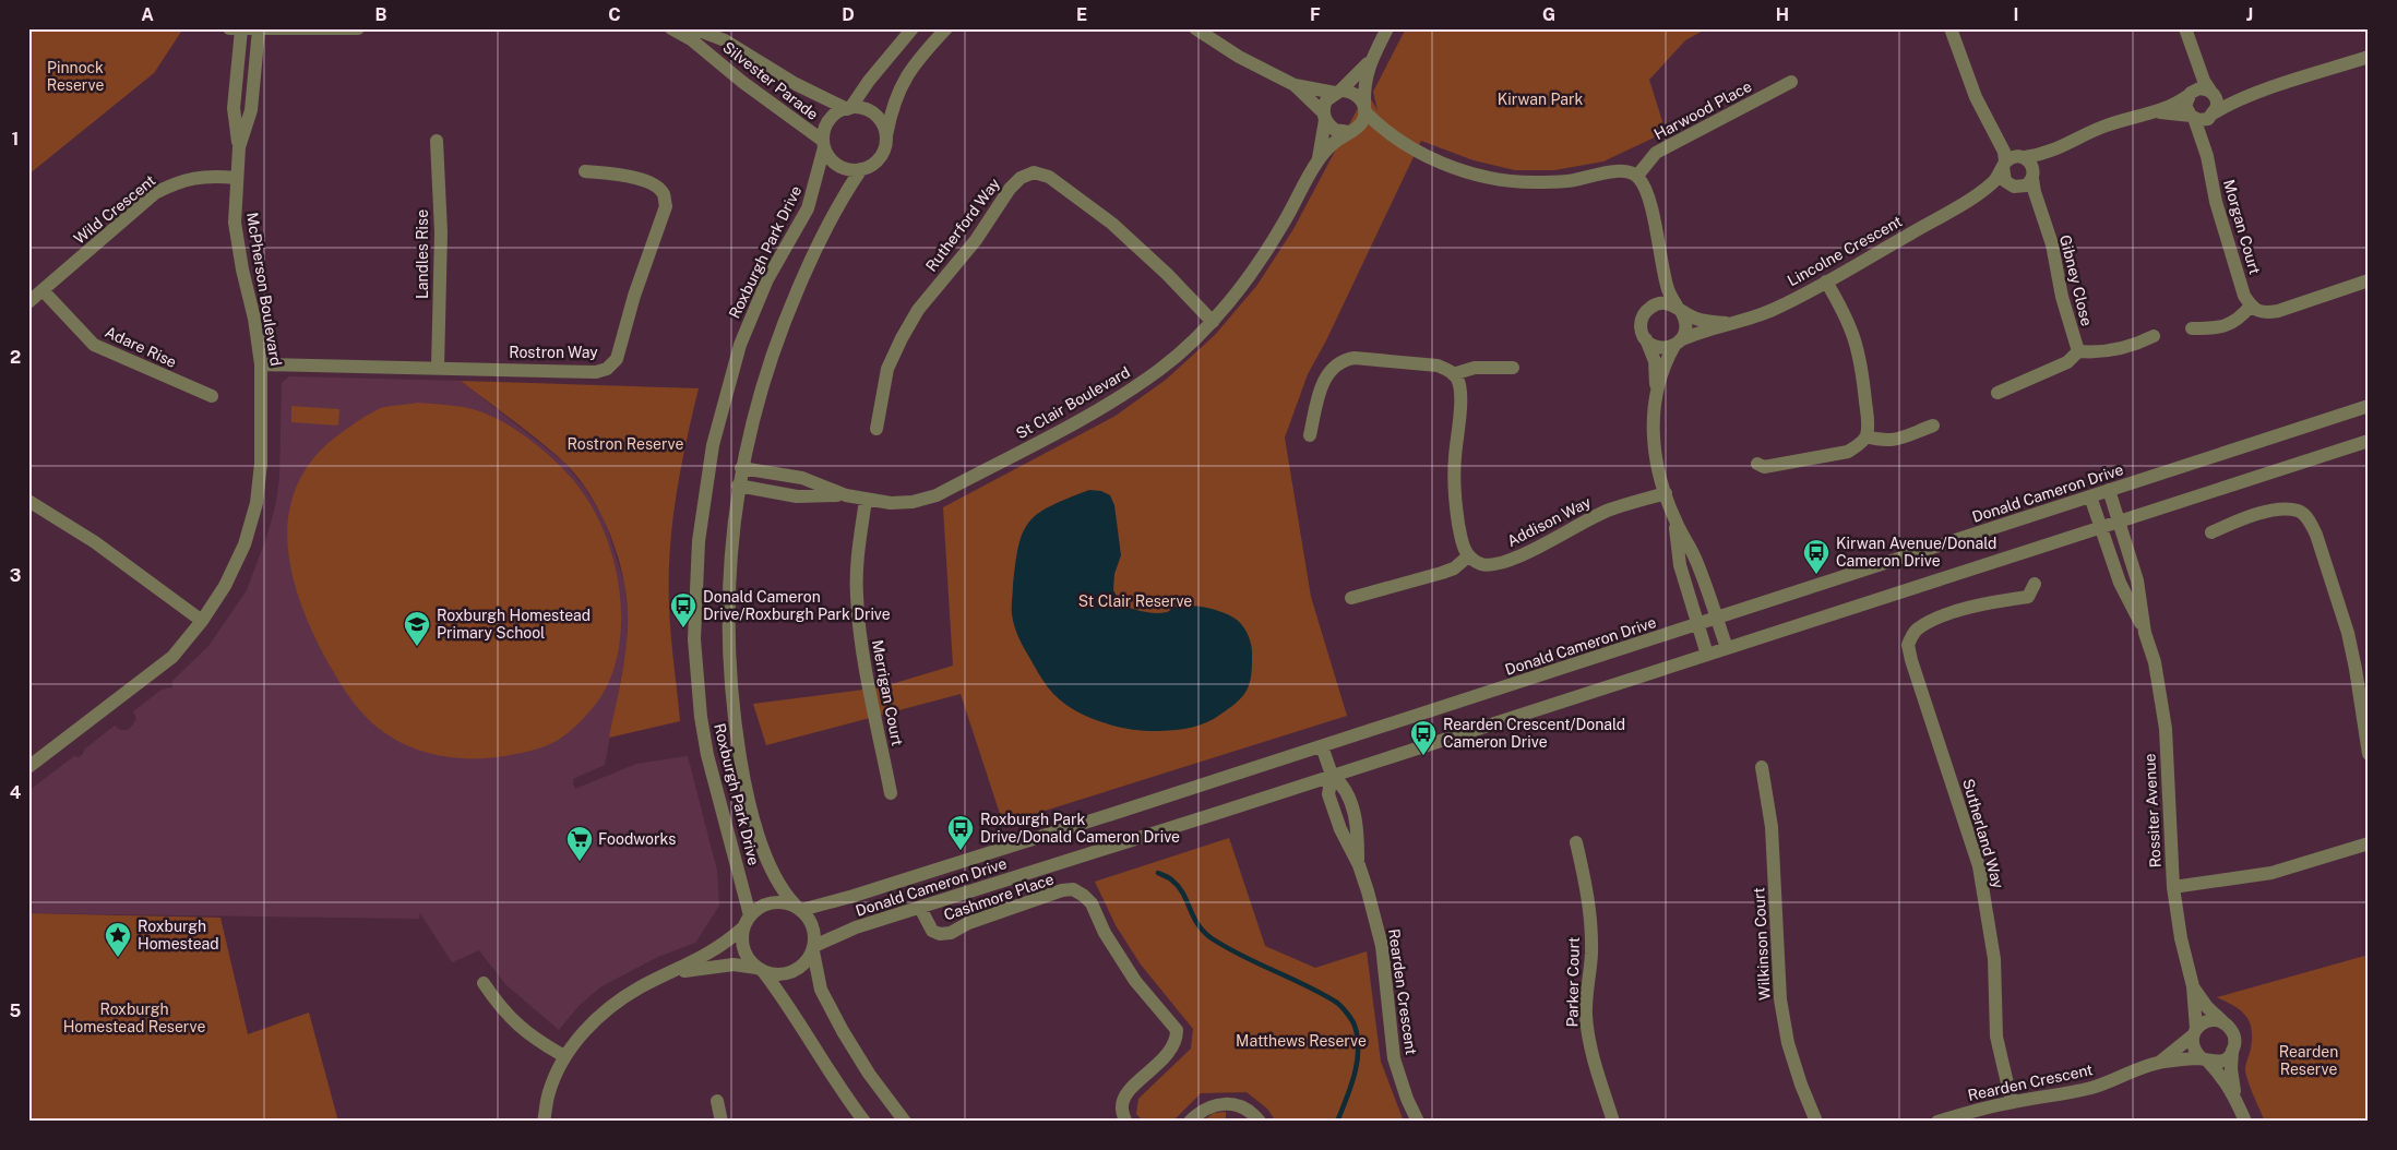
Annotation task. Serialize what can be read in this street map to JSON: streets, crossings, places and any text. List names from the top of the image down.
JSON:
{
  "streets": {
    "street": [
      "Silvester Parade",
      "Harwood Place",
      "Wild Crescent",
      "Rutherford Way",
      "Morgan Court",
      "Lincolne Crescent",
      "Roxburgh Park Drive",
      "Landles Rise",
      "Gibney Close",
      "McPherson Boulevard",
      "Adare Rise",
      "Rostron Way",
      "St Clair Boulevard",
      "Donald Cameron Drive",
      "Addison Way",
      "Merrigan Court",
      "Rossiter Avenue",
      "Sutherland Way",
      "Cashmore Place",
      "Wilkinson Court",
      "Parker Court",
      "Rearden Crescent"
    ]
  },
  "crossings": [
    ["Silvester Parade", "Roxburgh Park Drive"],
    ["Wild Crescent", "McPherson Boulevard"],
    ["Wild Crescent", "Adare Rise"],
    ["Rutherford Way", "St Clair Boulevard"],
    ["Lincolne Crescent", "Gibney Close"],
    ["Roxburgh Park Drive", "St Clair Boulevard"],
    ["Roxburgh Park Drive", "Donald Cameron Drive"],
    ["Landles Rise", "Rostron Way"],
    ["McPherson Boulevard", "Rostron Way"],
    ["St Clair Boulevard", "Merrigan Court"],
    ["Donald Cameron Drive", "Rossiter Avenue"],
    ["Donald Cameron Drive", "Cashmore Place"],
    ["Donald Cameron Drive", "Rearden Crescent"],
    ["Rossiter Avenue", "Rearden Crescent"],
    ["Sutherland Way", "Rearden Crescent"]
  ],
  "parks": [
    "Pinnock Reserve",
    "Kirwan Park",
    "Rostron Reserve",
    "St Clair Reserve",
    "Roxburgh Homestead Reserve",
    "Matthews Reserve",
    "Rearden Reserve"
  ],
  "places": {
    "bus stop": [
      "Kirwan Avenue/Donald Cameron Drive",
      "Donald Cameron Drive/Roxburgh Park Drive",
      "Rearden Crescent/Donald Cameron Drive",
      "Roxburgh Park Drive/Donald Cameron Drive"
    ],
    "school or university": ["Roxburgh Homestead Primary School"],
    "supermarket": ["Foodworks"],
    "place": ["Roxburgh Homestead"]
  },
  "grid": {
    "columns": [
      "A",
      "B",
      "C",
      "D",
      "E",
      "F",
      "G",
      "H",
      "I",
      "J"
    ],
    "rows": [
      "1",
      "2",
      "3",
      "4",
      "5"
    ]
  }
}
